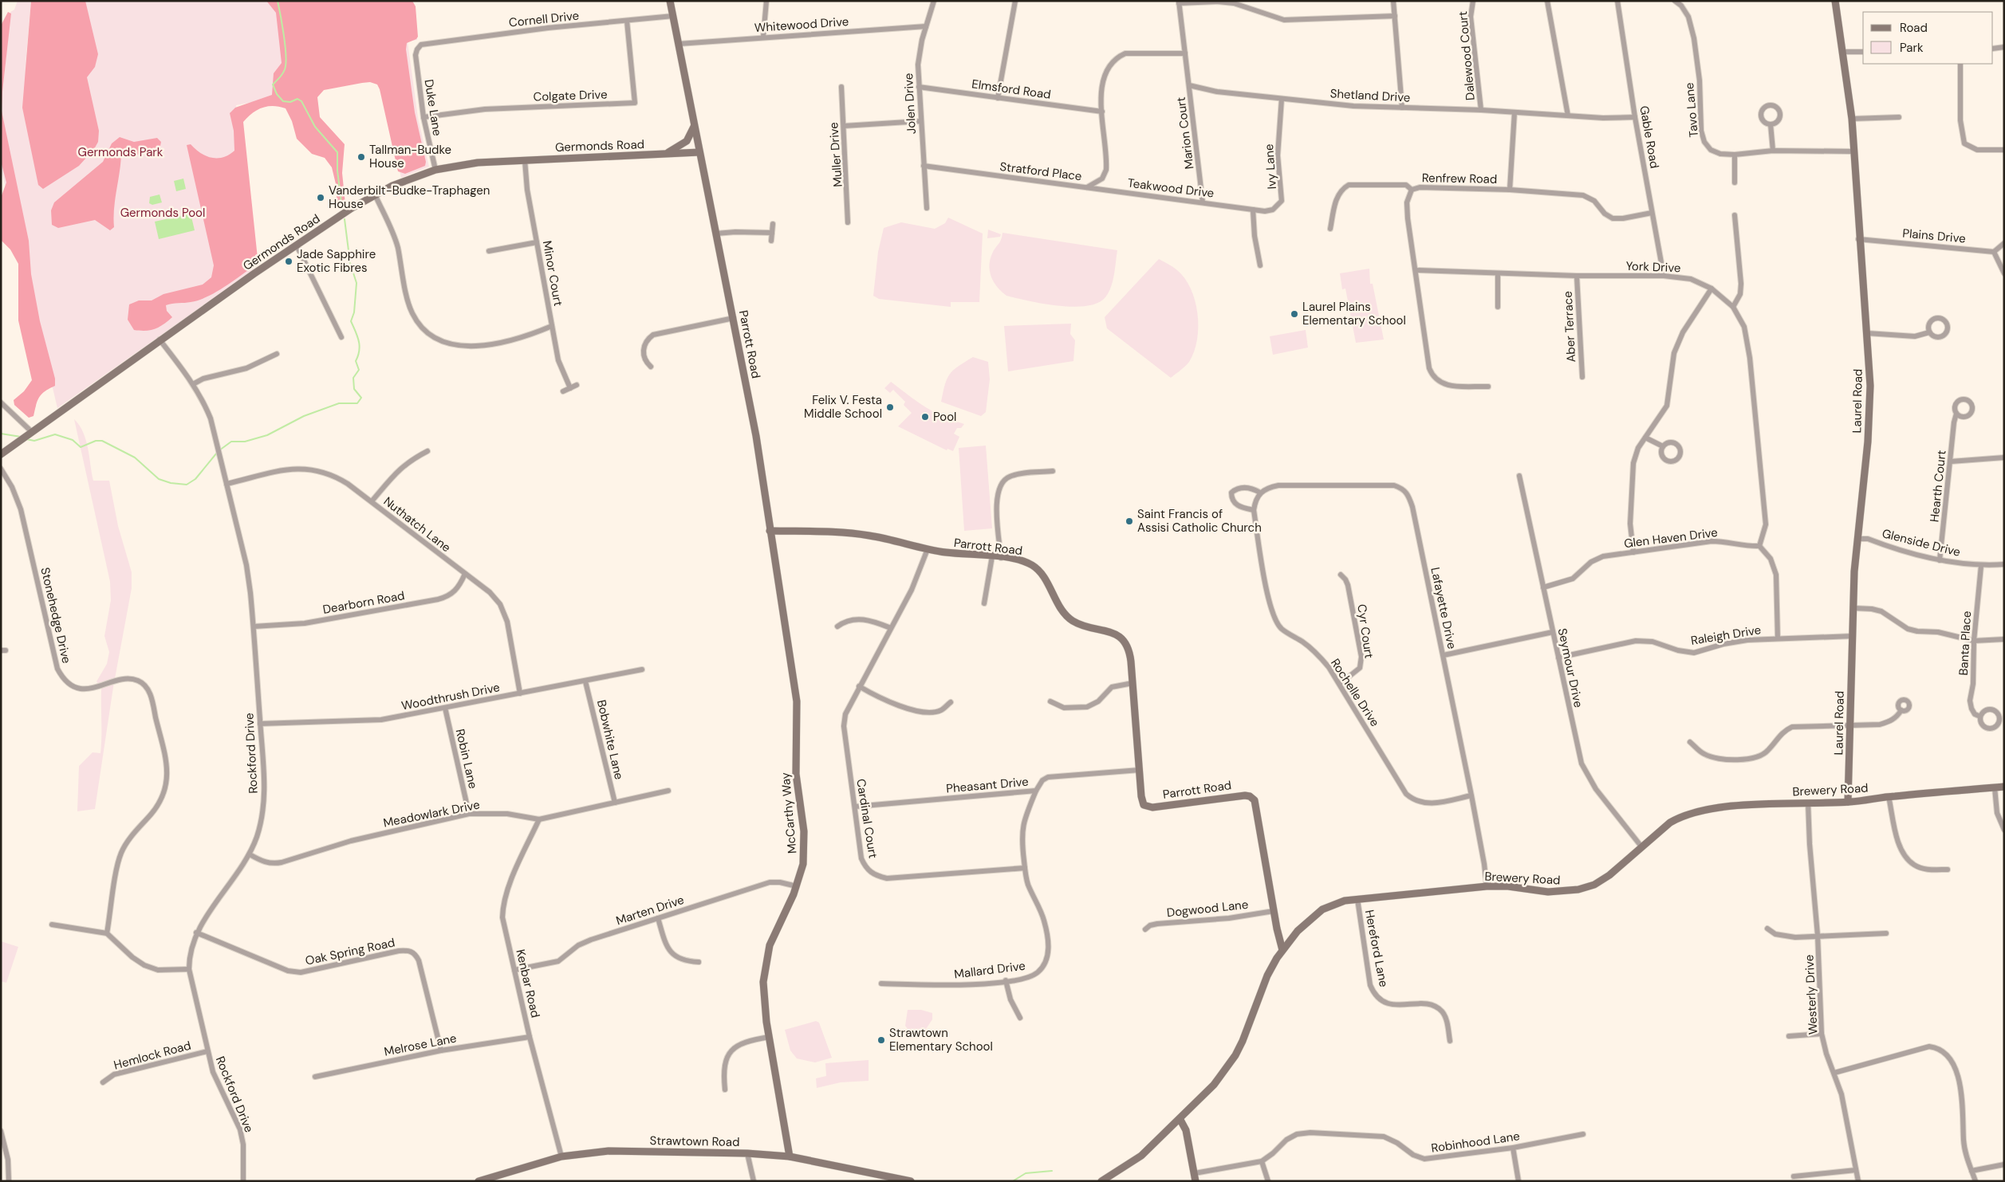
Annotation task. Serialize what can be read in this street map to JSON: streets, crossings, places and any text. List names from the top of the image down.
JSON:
{
  "streets": {
    "street": [
      "Cornell Drive",
      "Whitewood Drive",
      "Dalewood Court",
      "Elmsford Road",
      "Colgate Drive",
      "Shetland Drive",
      "Jolen Drive",
      "Duke Lane",
      "Tavo Lane",
      "Marion Court",
      "Gable Road",
      "Germonds Road",
      "Muller Drive",
      "Ivy Lane",
      "Stratford Place",
      "Renfrew Road",
      "Teakwood Drive",
      "Plains Drive",
      "York Drive",
      "Minor Court",
      "Aber Terrace",
      "Parrott Road",
      "Laurel Road",
      "Hearth Court",
      "Nuthatch Lane",
      "Glen Haven Drive",
      "Glenside Drive",
      "Dearborn Road",
      "Lafayette Drive",
      "Stonehedge Drive",
      "Cyr Court",
      "Raleigh Drive",
      "Banta Place",
      "Seymour Drive",
      "Rochelle Drive",
      "Woodthrush Drive",
      "Bobwhite Lane",
      "Rockford Drive",
      "Robin Lane",
      "Pheasant Drive",
      "Brewery Road",
      "McCarthy Way",
      "Meadowlark Drive",
      "Cardinal Court",
      "Dogwood Lane",
      "Marten Drive",
      "Hereford Lane",
      "Oak Spring Road",
      "Mallard Drive",
      "Kenbar Road",
      "Westerly Drive",
      "Melrose Lane",
      "Hemlock Road",
      "Strawtown Road",
      "Robinhood Lane"
    ]
  },
  "crossings": [
    ["Cornell Drive", "Colgate Drive"],
    ["Cornell Drive", "Duke Lane"],
    ["Whitewood Drive", "Jolen Drive"],
    ["Dalewood Court", "Shetland Drive"],
    ["Elmsford Road", "Jolen Drive"],
    ["Elmsford Road", "Stratford Place"],
    ["Colgate Drive", "Duke Lane"],
    ["Shetland Drive", "Marion Court"],
    ["Shetland Drive", "Gable Road"],
    ["Shetland Drive", "Ivy Lane"],
    ["Jolen Drive", "Stratford Place"],
    ["Duke Lane", "Germonds Road"],
    ["Tavo Lane", "Laurel Road"],
    ["Marion Court", "Teakwood Drive"],
    ["Gable Road", "Renfrew Road"],
    ["Gable Road", "York Drive"],
    ["Germonds Road", "Minor Court"],
    ["Germonds Road", "Parrott Road"],
    ["Germonds Road", "Rockford Drive"],
    ["Ivy Lane", "Teakwood Drive"],
    ["Stratford Place", "Teakwood Drive"],
    ["Renfrew Road", "York Drive"],
    ["Plains Drive", "Laurel Road"],
    ["York Drive", "Aber Terrace"],
    ["York Drive", "Glen Haven Drive"],
    ["Parrott Road", "Pheasant Drive"],
    ["Parrott Road", "Brewery Road"],
    ["Parrott Road", "McCarthy Way"],
    ["Parrott Road", "Cardinal Court"],
    ["Parrott Road", "Dogwood Lane"],
    ["Laurel Road", "Glenside Drive"],
    ["Laurel Road", "Raleigh Drive"],
    ["Laurel Road", "Brewery Road"],
    ["Hearth Court", "Glenside Drive"],
    ["Nuthatch Lane", "Dearborn Road"],
    ["Nuthatch Lane", "Woodthrush Drive"],
    ["Nuthatch Lane", "Rockford Drive"],
    ["Glen Haven Drive", "Seymour Drive"],
    ["Glenside Drive", "Banta Place"],
    ["Dearborn Road", "Rockford Drive"],
    ["Lafayette Drive", "Rochelle Drive"],
    ["Lafayette Drive", "Brewery Road"],
    ["Cyr Court", "Rochelle Drive"],
    ["Raleigh Drive", "Seymour Drive"],
    ["Seymour Drive", "Brewery Road"],
    ["Woodthrush Drive", "Bobwhite Lane"],
    ["Woodthrush Drive", "Rockford Drive"],
    ["Woodthrush Drive", "Robin Lane"],
    ["Bobwhite Lane", "Meadowlark Drive"],
    ["Rockford Drive", "Meadowlark Drive"],
    ["Rockford Drive", "Oak Spring Road"],
    ["Rockford Drive", "Hemlock Road"],
    ["Robin Lane", "Meadowlark Drive"],
    ["Pheasant Drive", "Cardinal Court"],
    ["Brewery Road", "Hereford Lane"],
    ["Brewery Road", "Westerly Drive"],
    ["McCarthy Way", "Marten Drive"],
    ["McCarthy Way", "Strawtown Road"],
    ["Meadowlark Drive", "Kenbar Road"],
    ["Cardinal Court", "Mallard Drive"],
    ["Marten Drive", "Kenbar Road"],
    ["Oak Spring Road", "Melrose Lane"],
    ["Kenbar Road", "Melrose Lane"],
    ["Kenbar Road", "Strawtown Road"]
  ],
  "parks": ["Germonds Park", "Germonds Pool"],
  "places": [
    "Tallman-Budke House",
    "Vanderbilt-Budke-Traphagen House",
    "Jade Sapphire Exotic Fibres",
    "Laurel Plains Elementary School",
    "Felix V. Festa Middle School",
    "Pool",
    "Saint Francis of Assisi Catholic Church",
    "Strawtown Elementary School"
  ],
  "legend": ["Road", "Park"]
}
